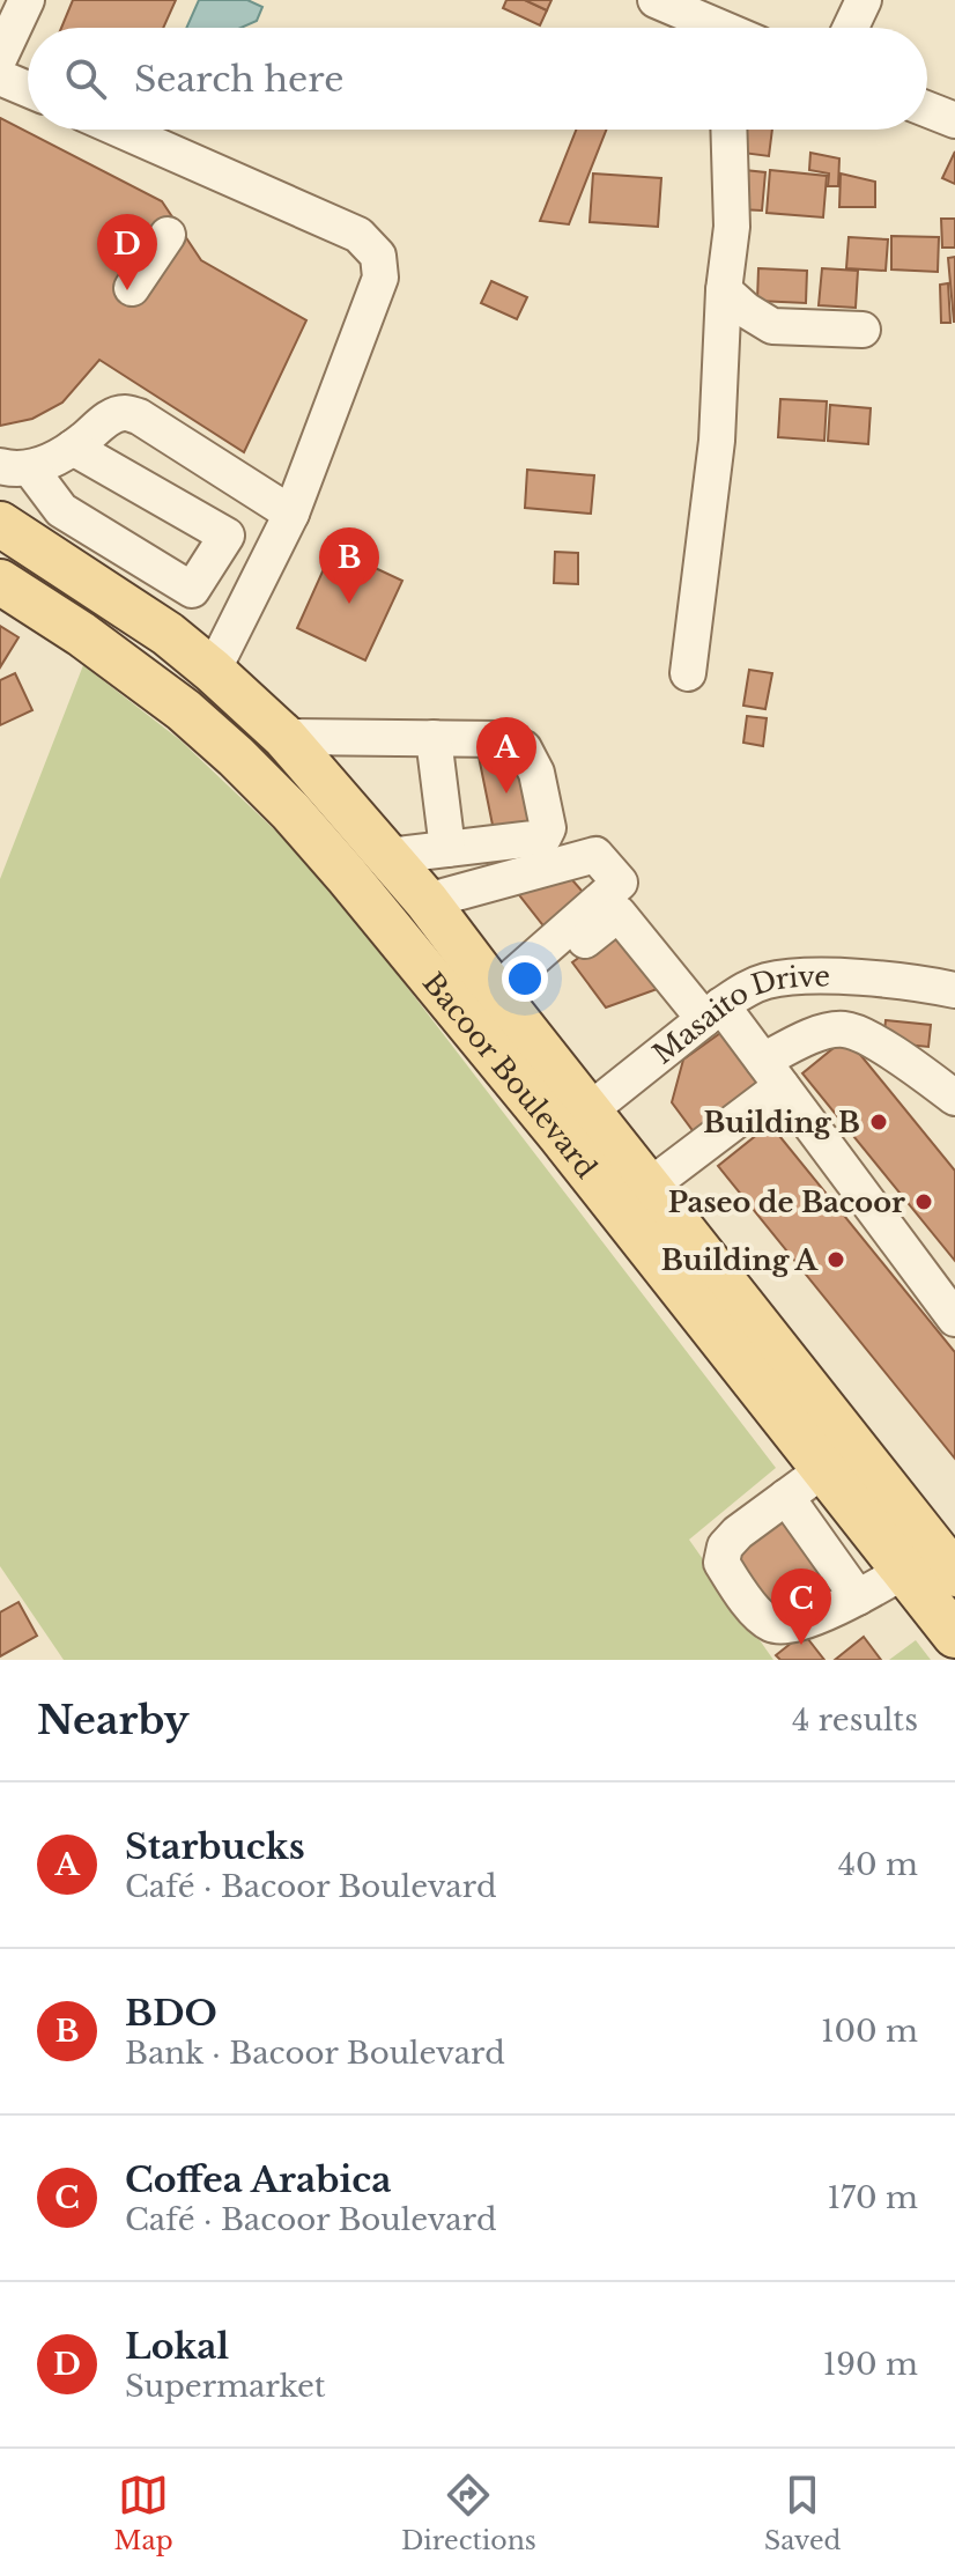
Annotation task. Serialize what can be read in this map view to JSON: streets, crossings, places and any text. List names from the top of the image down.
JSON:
{
  "streets": {
    "main road": ["Bacoor Boulevard"],
    "street": ["Masaito Drive"]
  },
  "crossings": [
    ["Masaito Drive", "Bacoor Boulevard"]
  ],
  "places": ["Building B", "Paseo de Bacoor", "Building A"],
  "page": {
    "search": "Search here",
    "pins": [
      "D",
      "B",
      "A",
      "C"
    ],
    "heading": ["Nearby", "4 results"],
    "list": [
      {
        "mark": "A",
        "name": "Starbucks",
        "note": "Café · Bacoor Boulevard",
        "value": "40 m"
      },
      {
        "mark": "B",
        "name": "BDO",
        "note": "Bank · Bacoor Boulevard",
        "value": "100 m"
      },
      {
        "mark": "C",
        "name": "Coffea Arabica",
        "note": "Café · Bacoor Boulevard",
        "value": "170 m"
      },
      {
        "mark": "D",
        "name": "Lokal",
        "note": "Supermarket",
        "value": "190 m"
      }
    ],
    "nav": ["Map", "Directions", "Saved"]
  }
}
